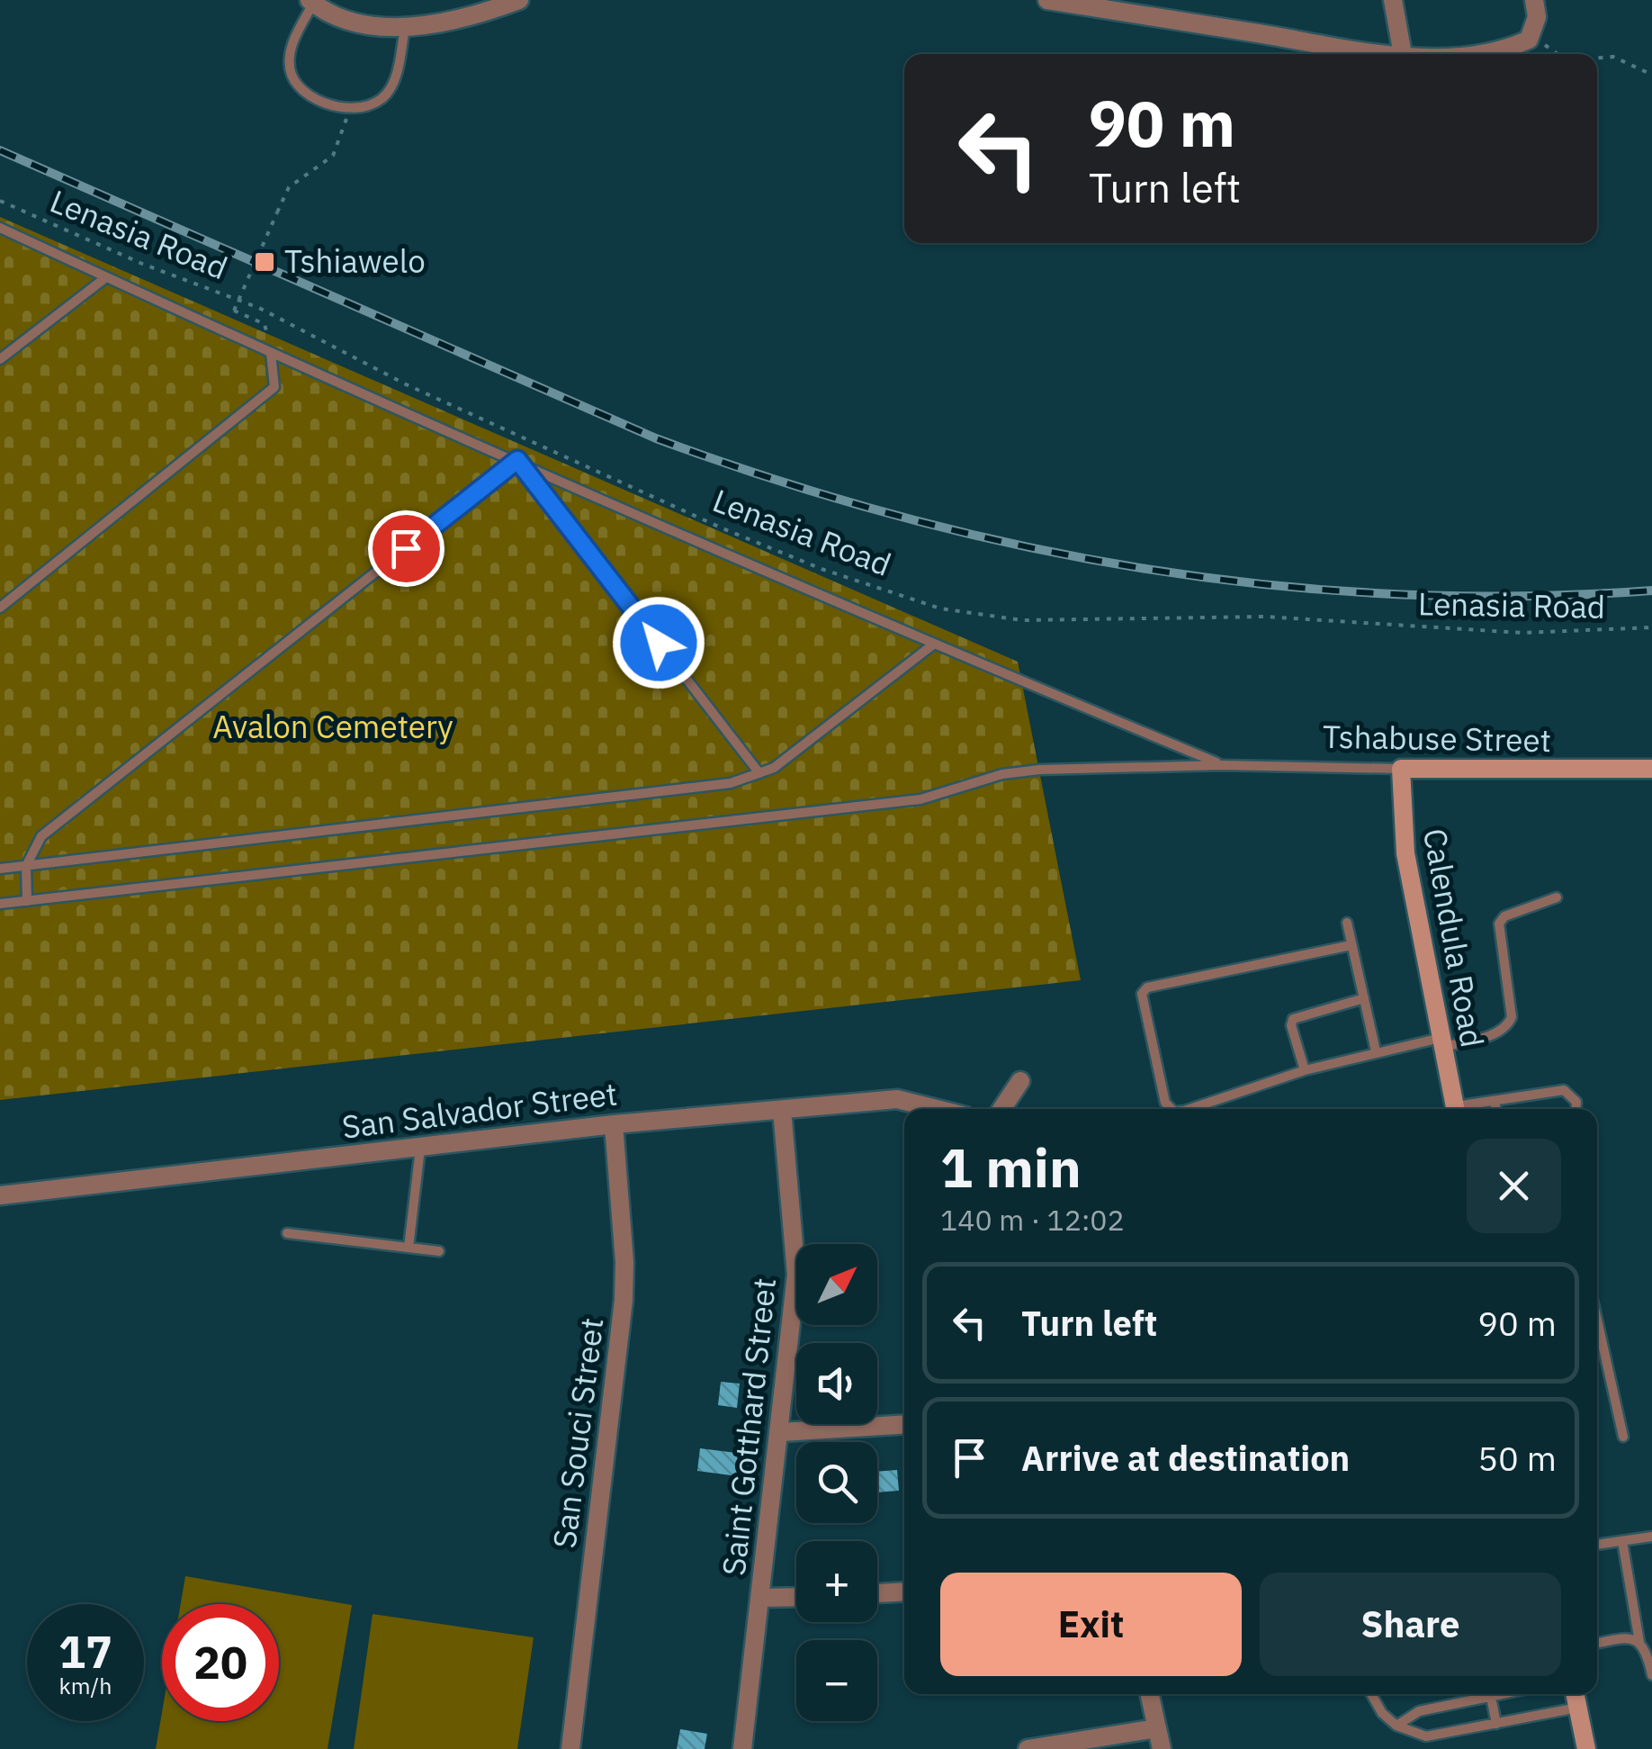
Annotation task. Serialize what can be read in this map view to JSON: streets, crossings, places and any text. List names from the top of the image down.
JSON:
{
  "streets": {
    "street": [
      "Tshabuse Street",
      "Calendula Road",
      "San Salvador Street",
      "Saint Gotthard Street",
      "San Souci Street"
    ],
    "path": ["Lenasia Road"]
  },
  "crossings": [
    ["Tshabuse Street", "Calendula Road"],
    ["San Salvador Street", "Saint Gotthard Street"],
    ["San Salvador Street", "San Souci Street"]
  ],
  "parks": ["Avalon Cemetery"],
  "places": {
    "transit": ["Tshiawelo"]
  },
  "north": "top right",
  "page": {
    "turn": ["90 m", "Turn left"],
    "heading": ["1 min", "140 m · 12:02"],
    "map_buttons": ["+", "−"],
    "list": [
      {
        "name": "Turn left",
        "value": "90 m"
      },
      {
        "name": "Arrive at destination",
        "value": "50 m"
      }
    ],
    "buttons": ["Exit", "Share"],
    "speed": "17 km/h",
    "limit": "20"
  }
}
